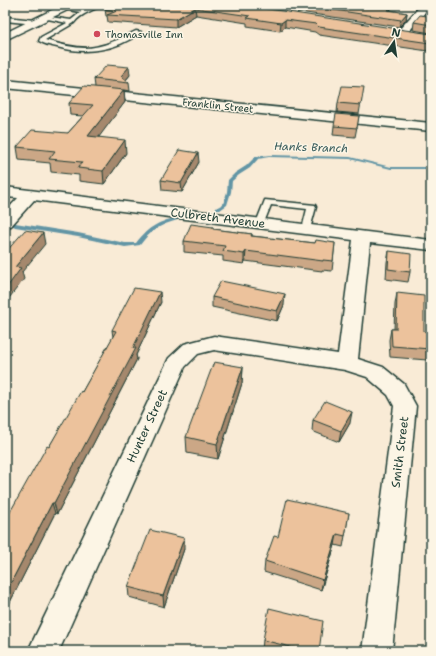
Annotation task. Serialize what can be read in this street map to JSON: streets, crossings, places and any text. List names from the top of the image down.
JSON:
{
  "streets": {
    "street": [
      "Franklin Street",
      "Culbreth Avenue",
      "Hunter Street",
      "Smith Street"
    ]
  },
  "crossings": [
    ["Hunter Street", "Smith Street"]
  ],
  "water": ["Hanks Branch"],
  "places": ["Thomasville Inn"],
  "north": "top"
}
